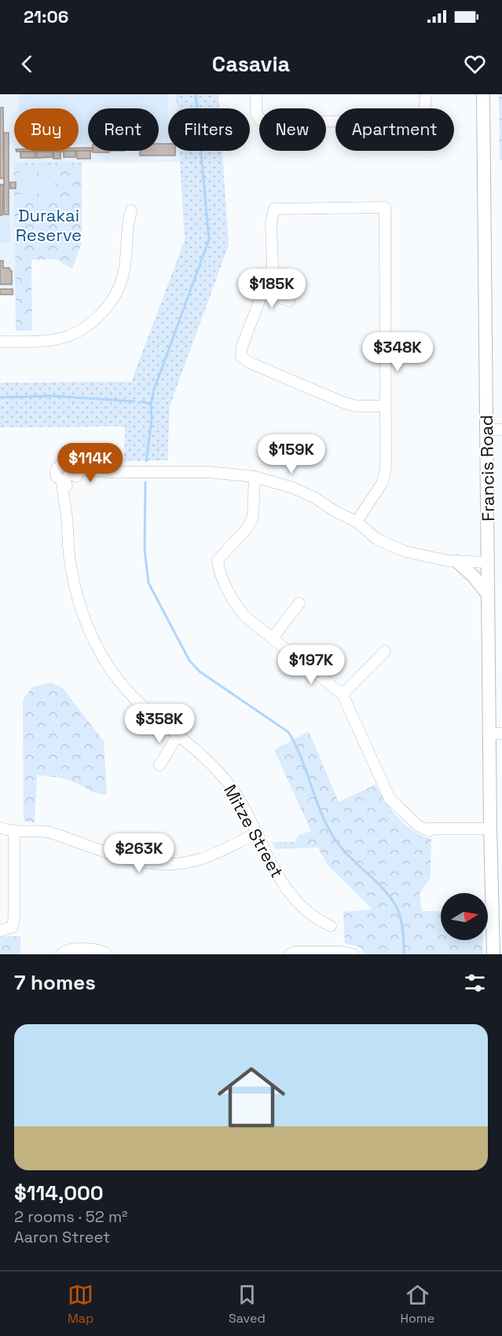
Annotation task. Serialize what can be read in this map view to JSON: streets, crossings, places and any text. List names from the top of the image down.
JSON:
{
  "streets": {
    "main road": ["Francis Road"],
    "street": ["Mitze Street"]
  },
  "parks": ["Durakai Reserve"],
  "north": "right",
  "page": {
    "status": "21:06",
    "header": "Casavia",
    "chip": [
      "Buy",
      "Rent",
      "Filters",
      "New",
      "Apartment"
    ],
    "price": [
      "$185K",
      "$348K",
      "$159K",
      "$114K",
      "$197K",
      "$358K",
      "$263K"
    ],
    "heading": "7 homes",
    "list": [
      {
        "name": "$114,000",
        "note": "2 rooms · 52 m² · Aaron Street"
      }
    ],
    "tabs": ["Map", "Saved", "Home"]
  }
}
